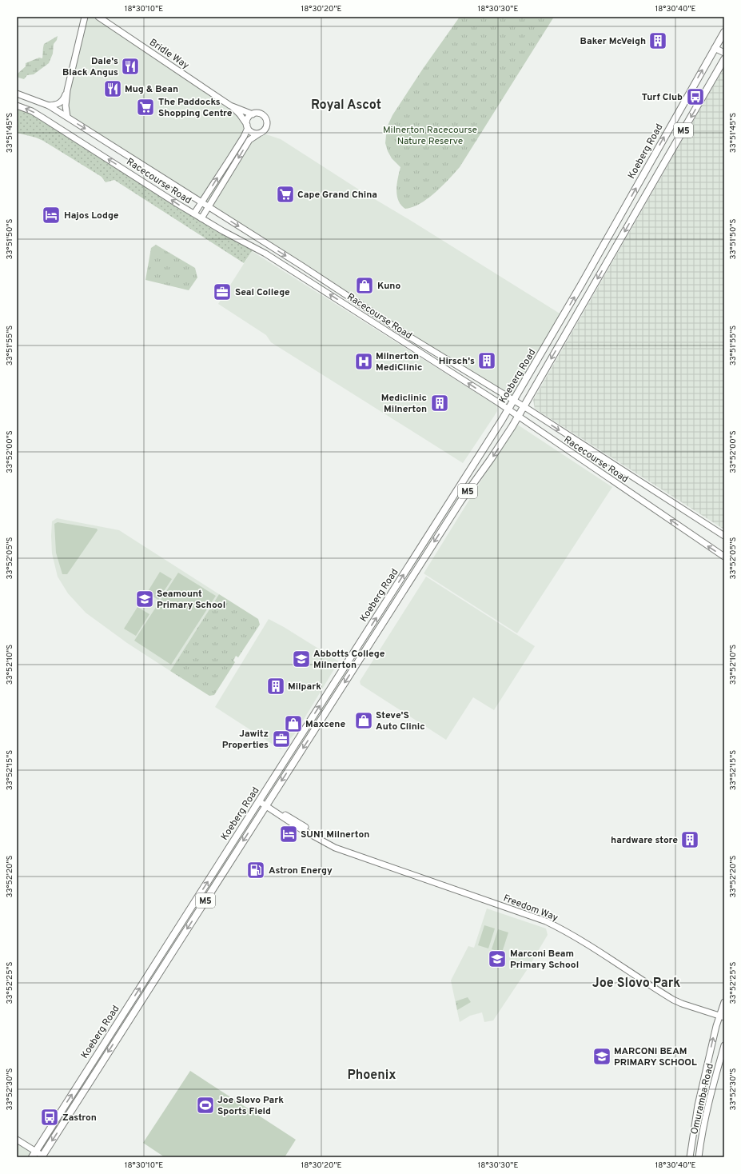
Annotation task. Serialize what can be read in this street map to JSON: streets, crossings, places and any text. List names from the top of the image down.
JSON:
{
  "streets": {
    "main road": [
      "Bridle Way",
      "M5",
      "Koeberg Road",
      "Racecourse Road",
      "Freedom Way",
      "Omuramba Road"
    ]
  },
  "crossings": [
    ["Koeberg Road", "Racecourse Road"],
    ["Koeberg Road", "Freedom Way"],
    ["Freedom Way", "Omuramba Road"]
  ],
  "districts": ["Royal Ascot", "Joe Slovo Park", "Phoenix"],
  "parks": ["Milnerton Racecourse Nature Reserve"],
  "places": {
    "building": [
      "Baker McVeigh",
      "Hirsch's",
      "Mediclinic Milnerton",
      "Milpark",
      "hardware store"
    ],
    "restaurant": ["Dale's Black Angus", "Mug & Bean"],
    "bus stop": ["Turf Club", "Zastron"],
    "supermarket": ["The Paddocks Shopping Centre", "Cape Grand China"],
    "hotel": ["Hajos Lodge", "SUN1 Milnerton"],
    "shop": ["Kuno", "Steve'S Auto Clinic", "Maxcene"],
    "office": ["Seal College", "Jawitz Properties"],
    "hospital": ["Milnerton MediClinic"],
    "school or university": [
      "Seamount Primary School",
      "Abbotts College Milnerton",
      "Marconi Beam Primary School",
      "MARCONI BEAM PRIMARY SCHOOL"
    ],
    "fuel station": ["Astron Energy"],
    "sports": ["Joe Slovo Park Sports Field"]
  },
  "coordinates": [
    "18°30'10\"E",
    "18°30'20\"E",
    "18°30'30\"E",
    "18°30'40\"E",
    "33°51'45\"S",
    "33°51'50\"S",
    "33°51'55\"S",
    "33°52'00\"S",
    "33°52'05\"S",
    "33°52'10\"S",
    "33°52'15\"S",
    "33°52'20\"S",
    "33°52'25\"S",
    "33°52'30\"S"
  ]
}
